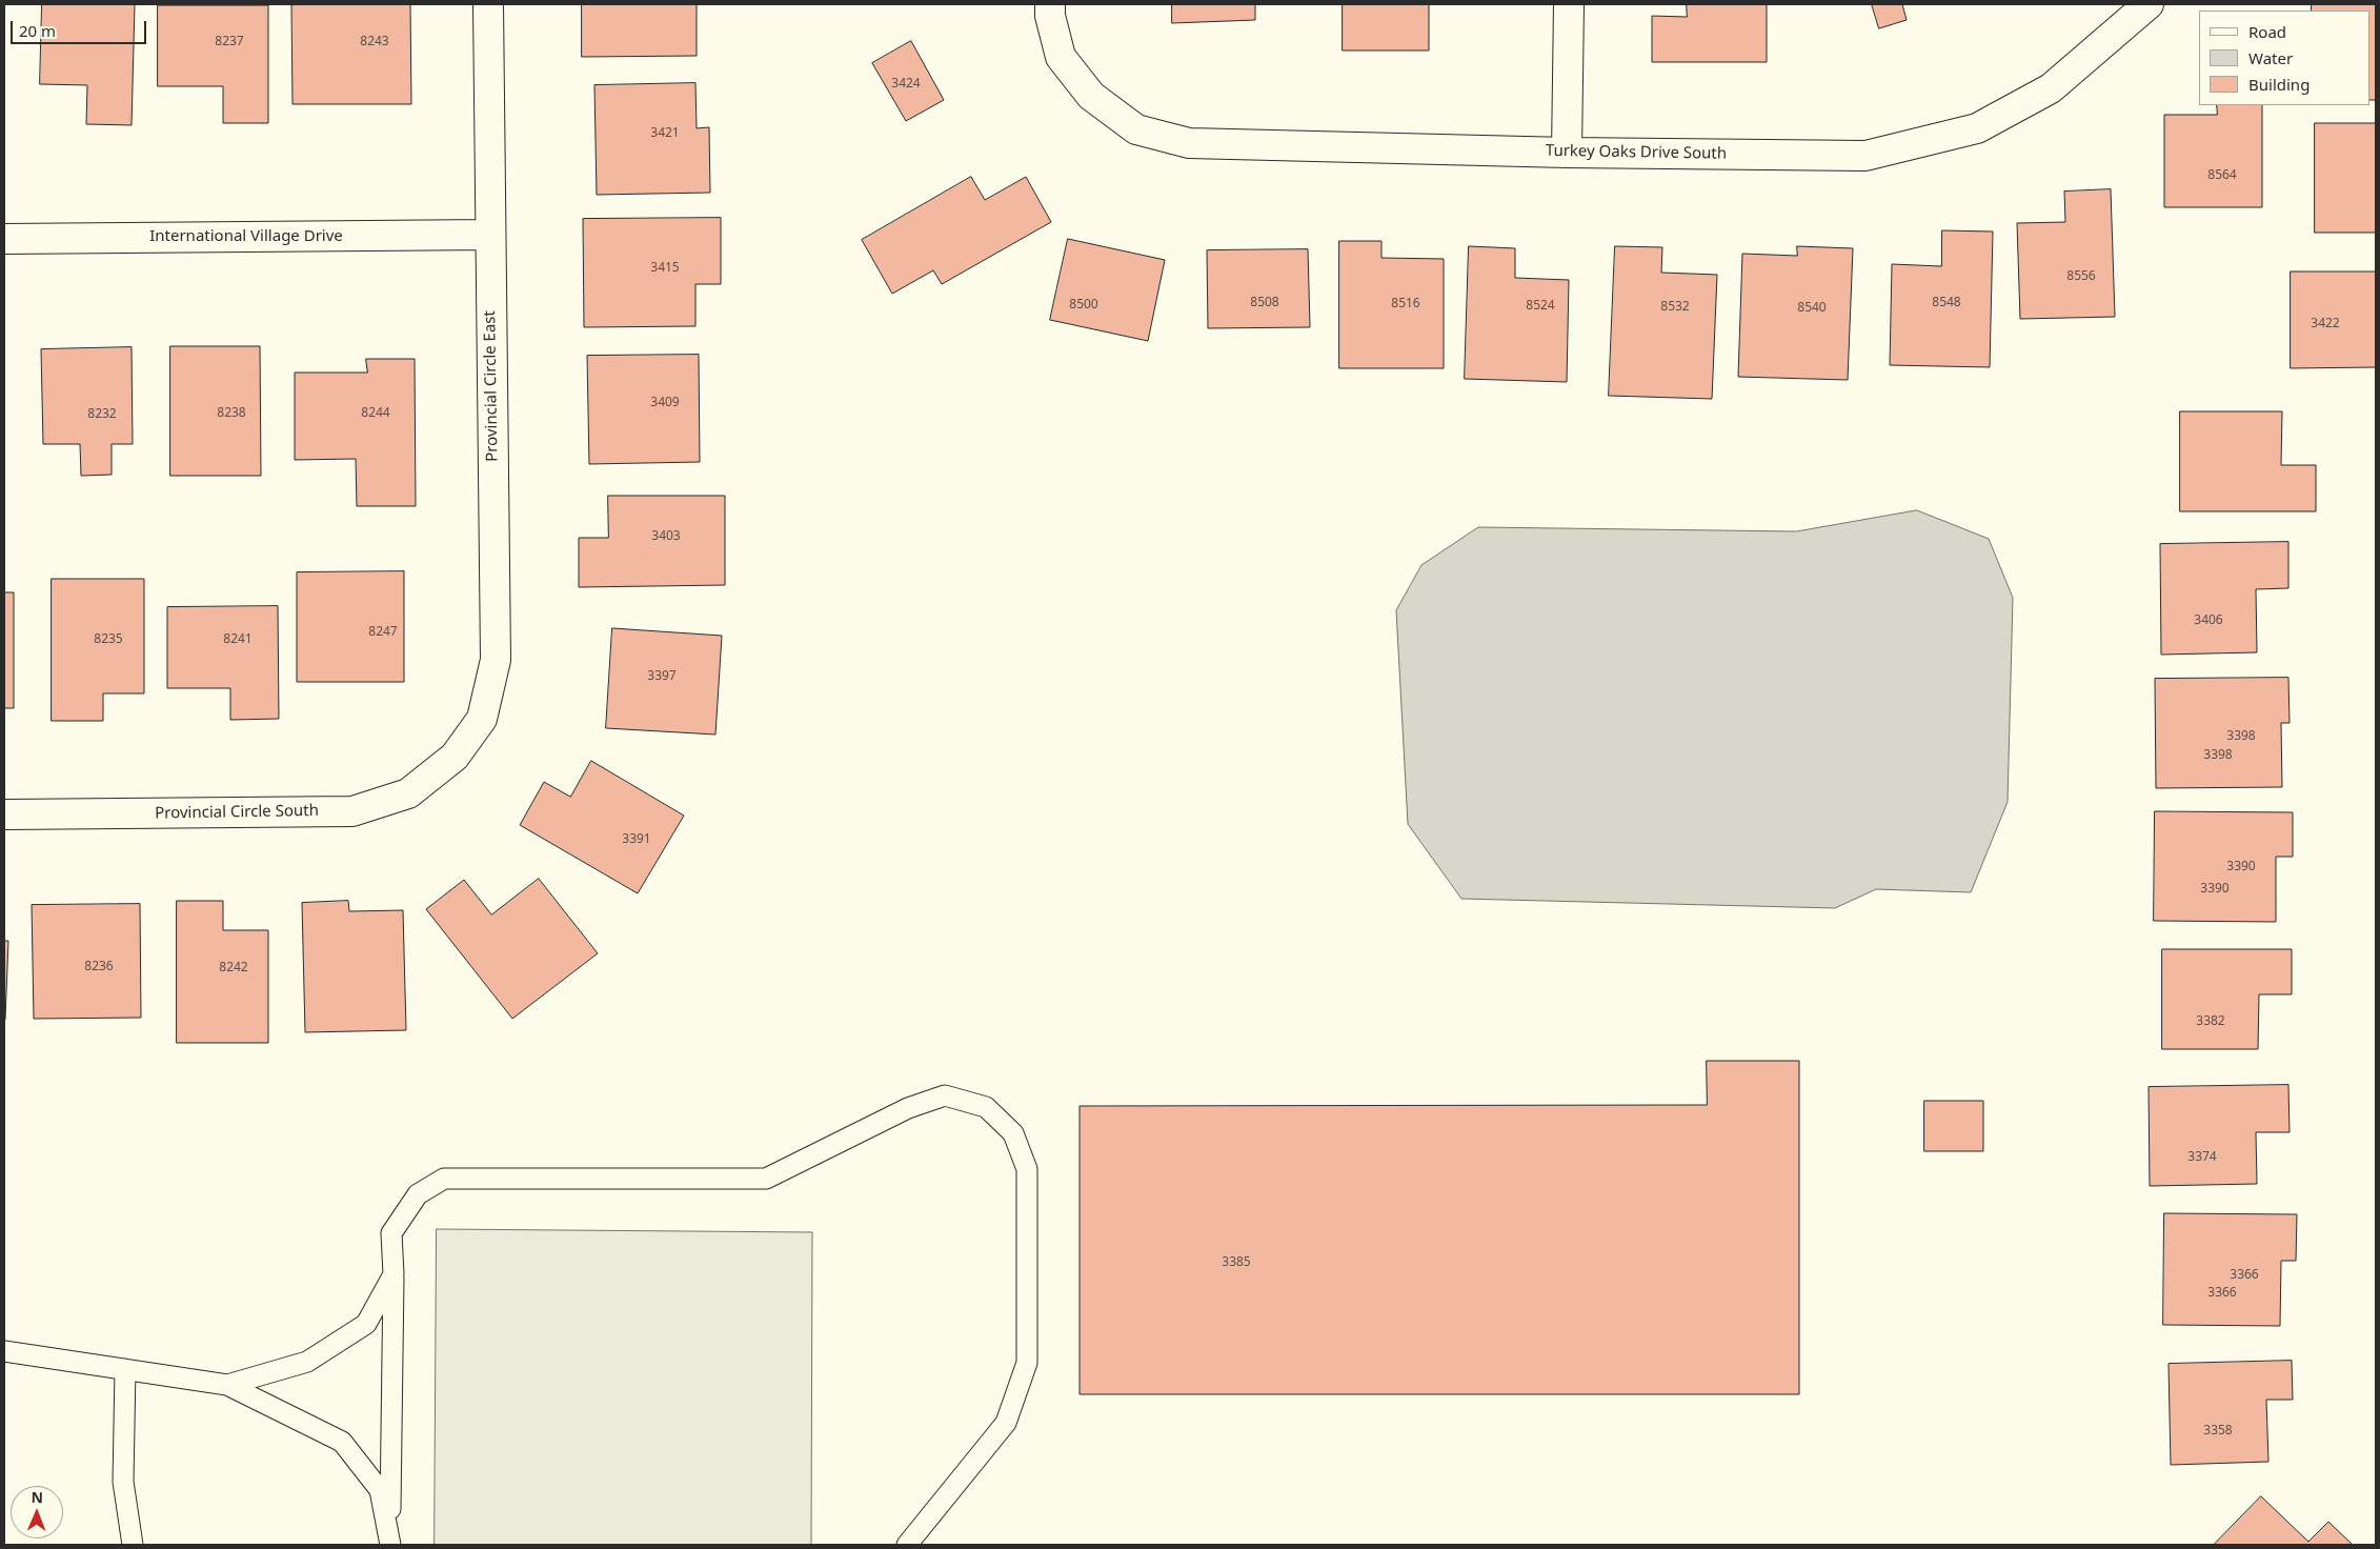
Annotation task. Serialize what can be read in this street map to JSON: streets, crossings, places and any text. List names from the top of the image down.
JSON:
{
  "streets": {
    "street": [
      "Turkey Oaks Drive South",
      "International Village Drive",
      "Provincial Circle East",
      "Provincial Circle South"
    ]
  },
  "crossings": [
    ["International Village Drive", "Provincial Circle East"],
    ["Provincial Circle East", "Provincial Circle South"]
  ],
  "house_numbers": [
    "8237",
    "8243",
    "3424",
    "3421",
    "8564",
    "3415",
    "8556",
    "8508",
    "8548",
    "8516",
    "8500",
    "8524",
    "8532",
    "8540",
    "3422",
    "3409",
    "8238",
    "8244",
    "8232",
    "3403",
    "3406",
    "8247",
    "8235",
    "8241",
    "3397",
    "3398",
    "3398",
    "3391",
    "3390",
    "3390",
    "8236",
    "8242",
    "3382",
    "3374",
    "3385",
    "3366",
    "3366",
    "3358"
  ],
  "legend": ["Road", "Water", "Building"],
  "scale_bar": "20 m",
  "north": "top"
}
